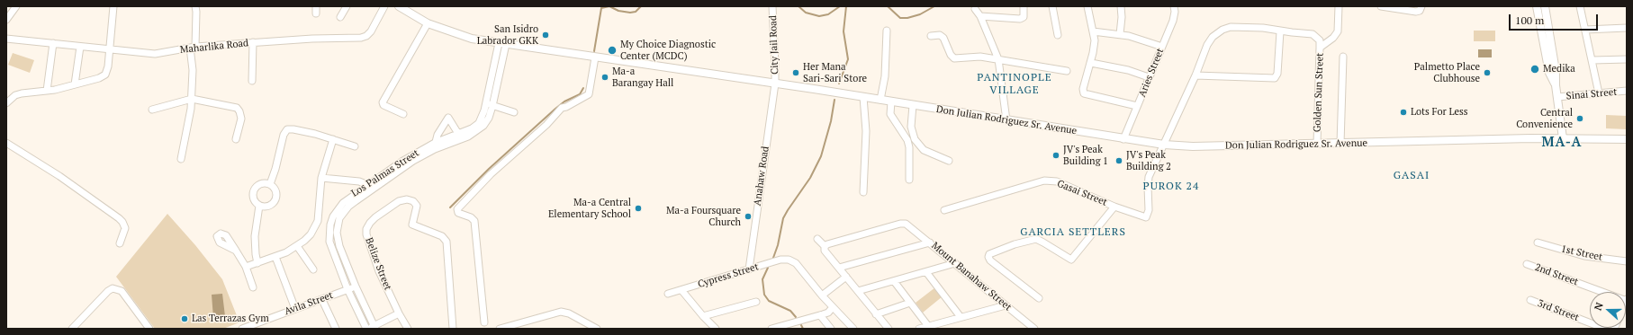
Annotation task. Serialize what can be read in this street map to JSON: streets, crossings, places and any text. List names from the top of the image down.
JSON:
{
  "streets": {
    "main road": ["Don Julian Rodriguez Sr. Avenue"],
    "street": [
      "City Jail Road",
      "Maharlika Road",
      "Aries Street",
      "Golden Sun Street",
      "Sinai Street",
      "Los Palmas Street",
      "Anahaw Road",
      "Gasai Street",
      "1st Street",
      "Belize Street",
      "2nd Street",
      "Cypress Street",
      "Mount Banahaw Street",
      "Avila Street",
      "3rd Street"
    ]
  },
  "crossings": [
    ["City Jail Road", "Don Julian Rodriguez Sr. Avenue"],
    ["City Jail Road", "Anahaw Road"],
    ["Aries Street", "Don Julian Rodriguez Sr. Avenue"],
    ["Golden Sun Street", "Don Julian Rodriguez Sr. Avenue"],
    ["Don Julian Rodriguez Sr. Avenue", "Los Palmas Street"],
    ["Don Julian Rodriguez Sr. Avenue", "Anahaw Road"],
    ["Don Julian Rodriguez Sr. Avenue", "Gasai Street"],
    ["Los Palmas Street", "Avila Street"],
    ["Anahaw Road", "Cypress Street"]
  ],
  "districts": [
    "PANTINOPLE VILLAGE",
    "MA-A",
    "GASAI",
    "PUROK 24",
    "GARCIA SETTLERS"
  ],
  "places": [
    "San Isidro Labrador GKK",
    "My Choice Diagnostic Center (MCDC)",
    "Medika",
    "Her Mana Sari-Sari Store",
    "Palmetto Place Clubhouse",
    "Ma-a Barangay Hall",
    "Lots For Less",
    "Central Convenience",
    "JV's Peak Building 1",
    "JV's Peak Building 2",
    "Ma-a Central Elementary School",
    "Ma-a Foursquare Church",
    "Las Terrazas Gym"
  ],
  "scale_bar": "100 m",
  "north": "left"
}
